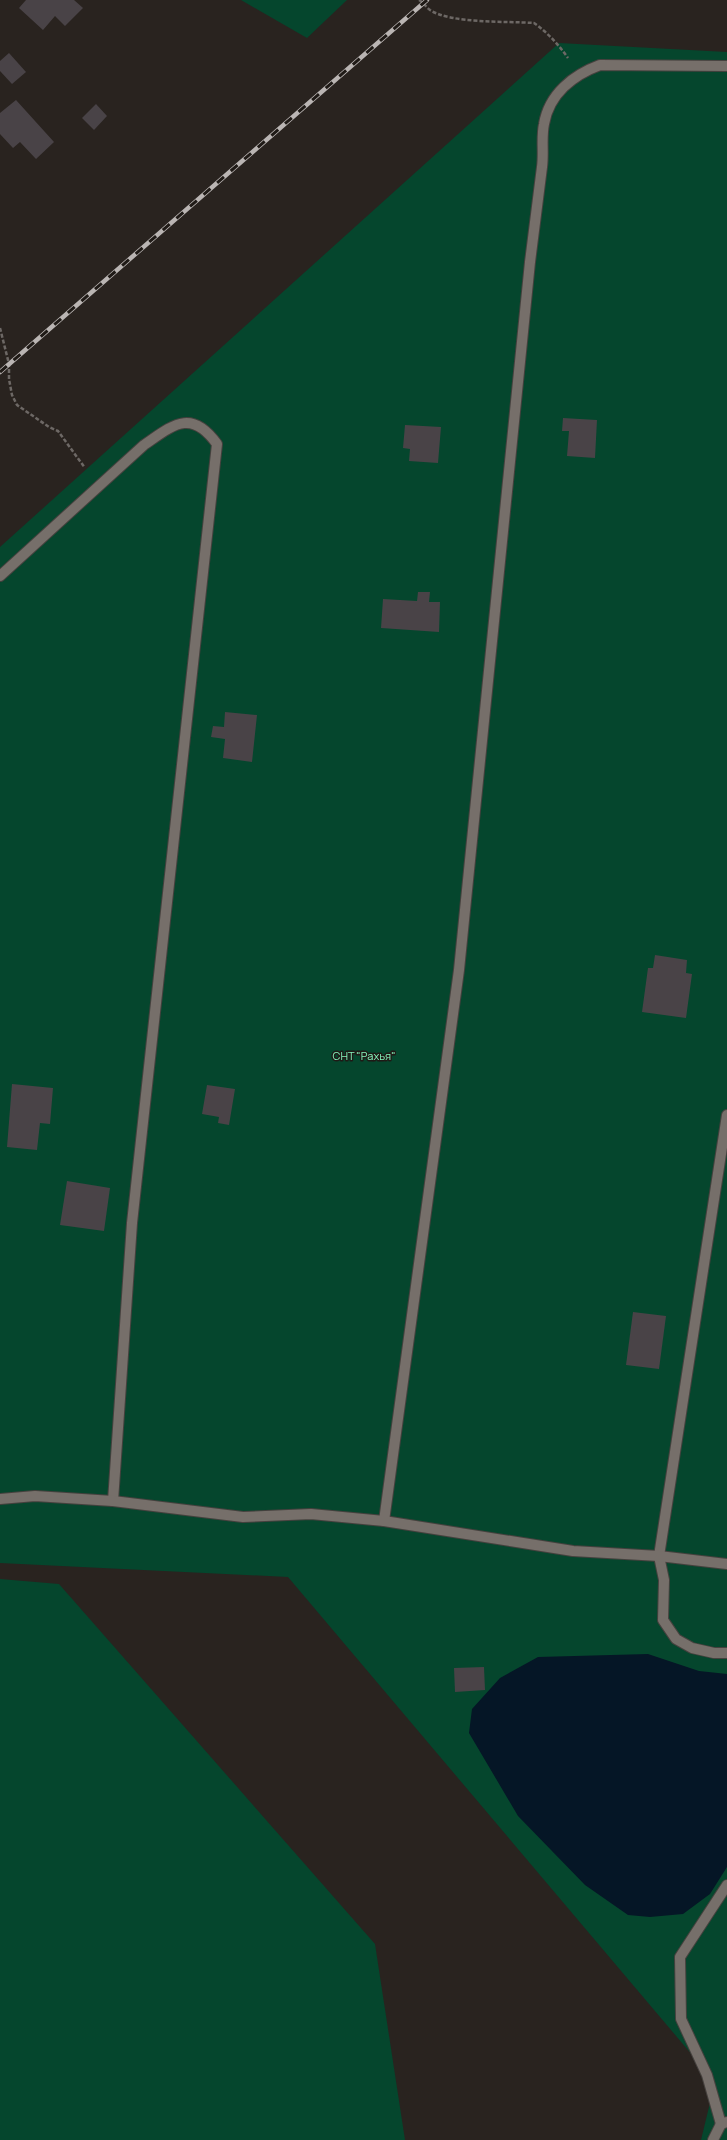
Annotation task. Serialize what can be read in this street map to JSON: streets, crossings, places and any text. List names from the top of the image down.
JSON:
{
  "parks": ["СНТ \"Рахья\""]
}
